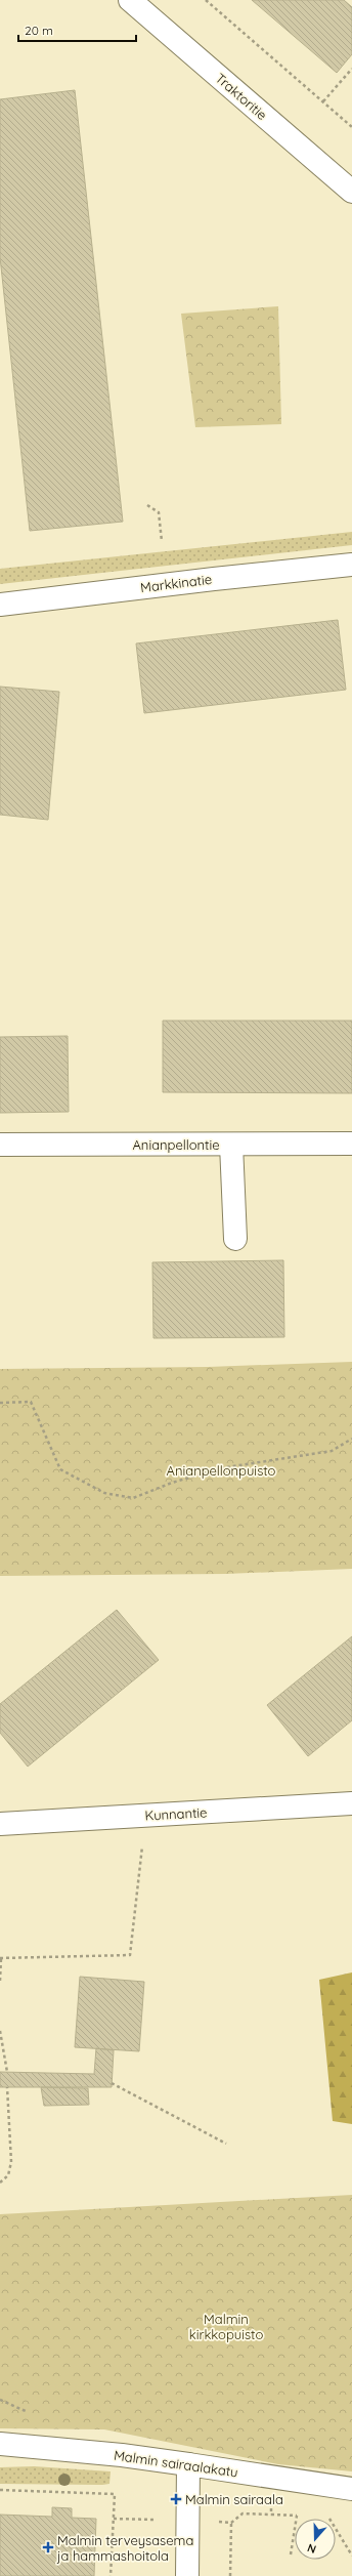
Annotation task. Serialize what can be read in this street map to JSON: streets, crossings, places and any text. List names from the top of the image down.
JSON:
{
  "streets": {
    "street": [
      "Traktoritie",
      "Markkinatie",
      "Anianpellontie",
      "Kunnantie",
      "Malmin sairaalakatu"
    ]
  },
  "parks": ["Anianpellonpuisto", "Malmin kirkkopuisto"],
  "places": {
    "health": ["Malmin sairaala", "Malmin terveysasema ja hammashoitola"]
  },
  "scale_bar": "20 m",
  "north": "bottom"
}
